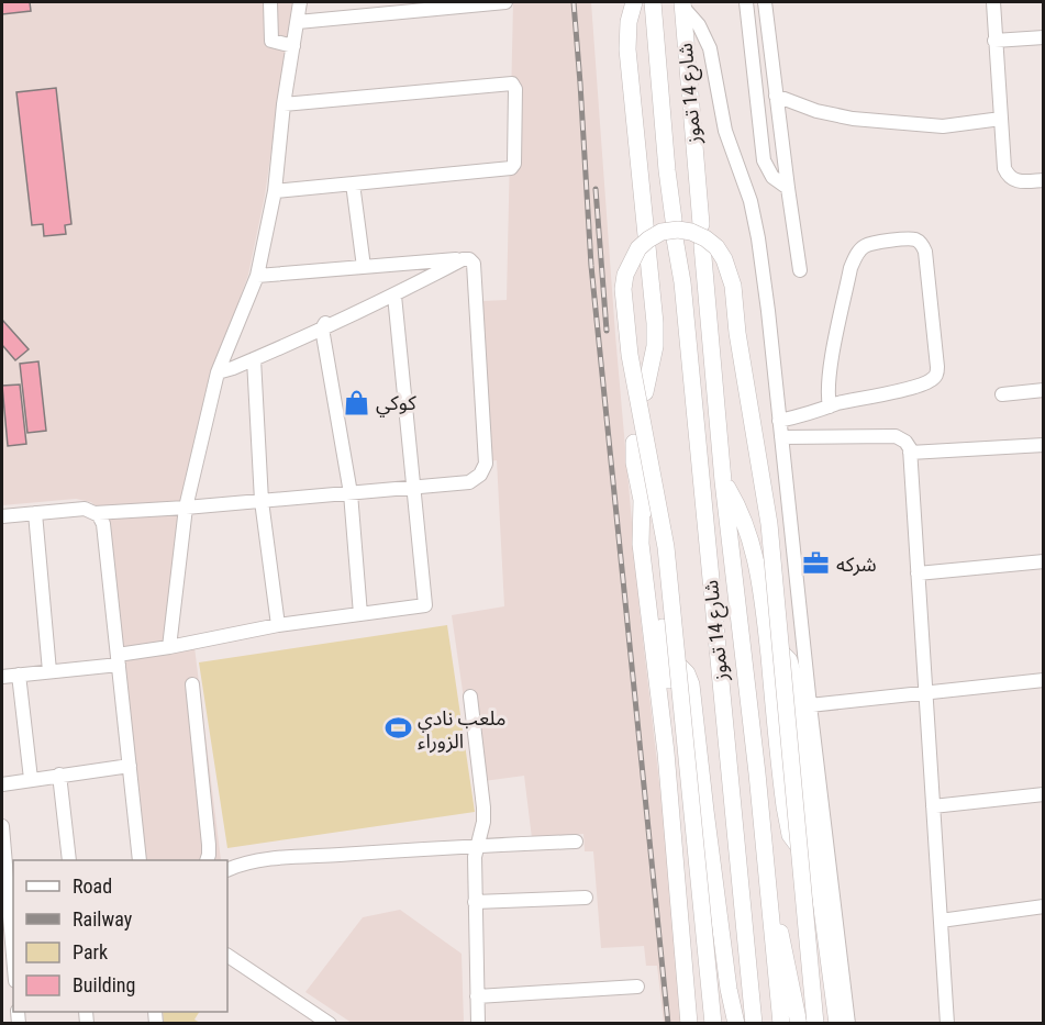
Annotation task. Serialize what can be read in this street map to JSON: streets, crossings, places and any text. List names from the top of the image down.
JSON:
{
  "streets": {
    "main road": ["شارع 14 تموز"]
  },
  "places": {
    "shop": ["كوكي"],
    "office": ["شركه"],
    "sports": ["ملعب نادي الزوراء"]
  },
  "legend": [
    "Road",
    "Railway",
    "Park",
    "Building"
  ]
}
